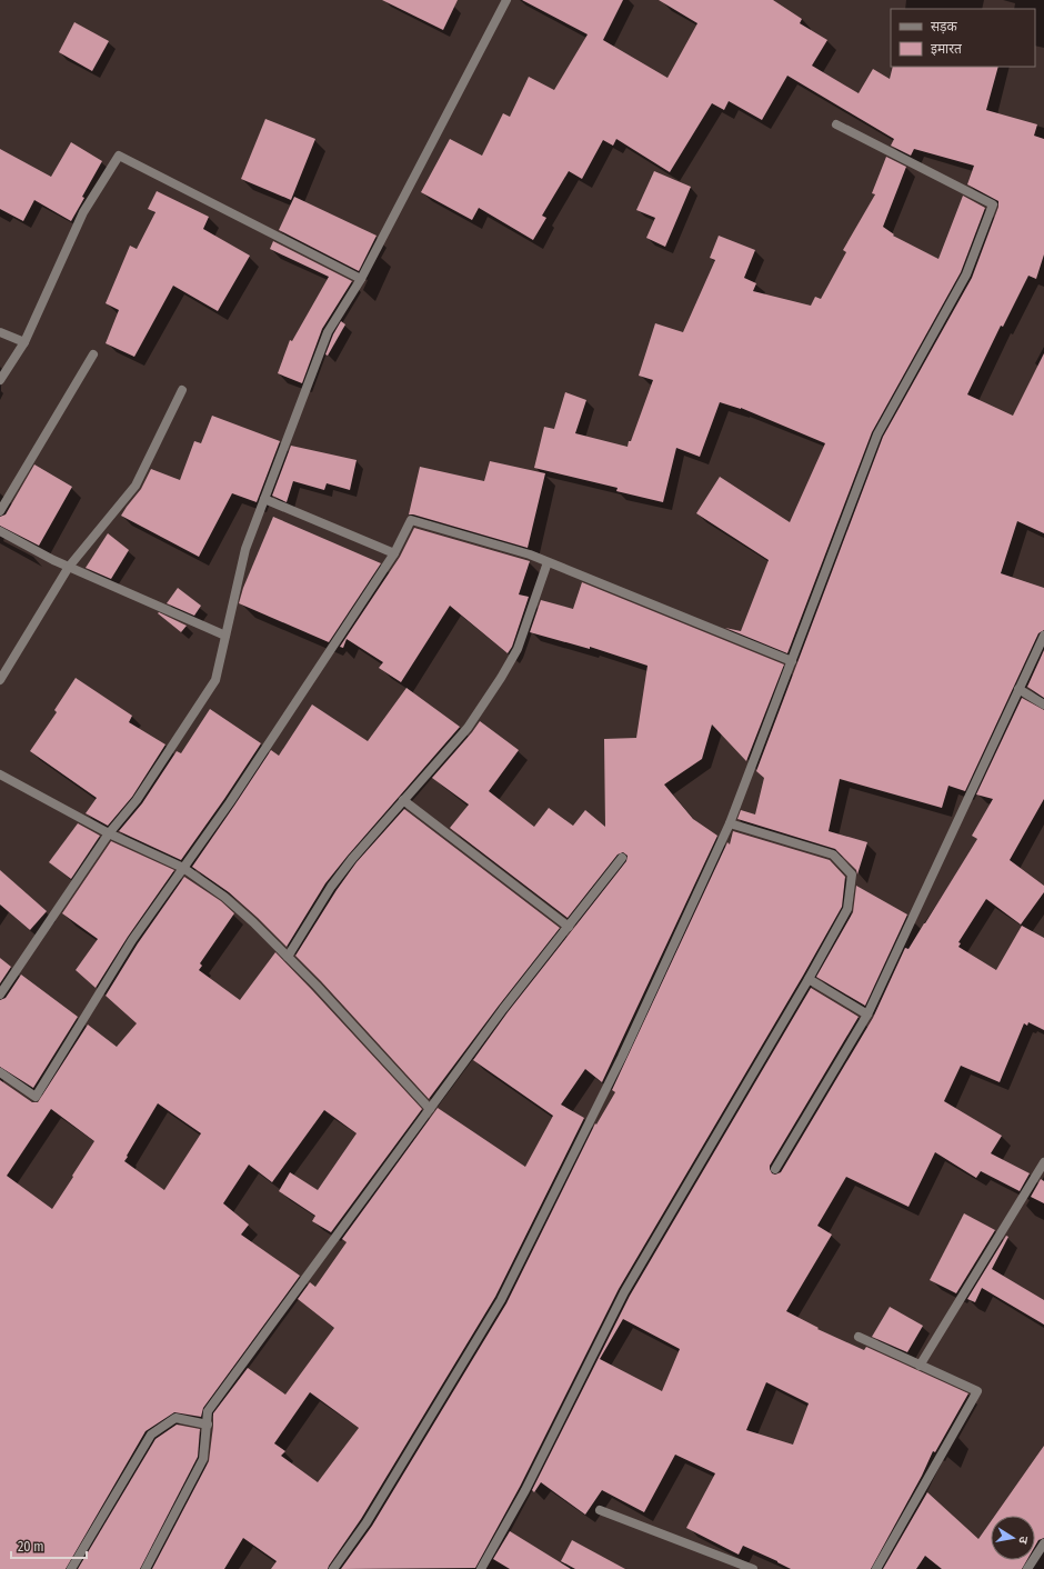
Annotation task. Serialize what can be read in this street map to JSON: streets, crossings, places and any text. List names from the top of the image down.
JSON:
{
  "legend": ["सड़क", "इमारत"],
  "scale_bar": "20 m",
  "north": "right"
}
